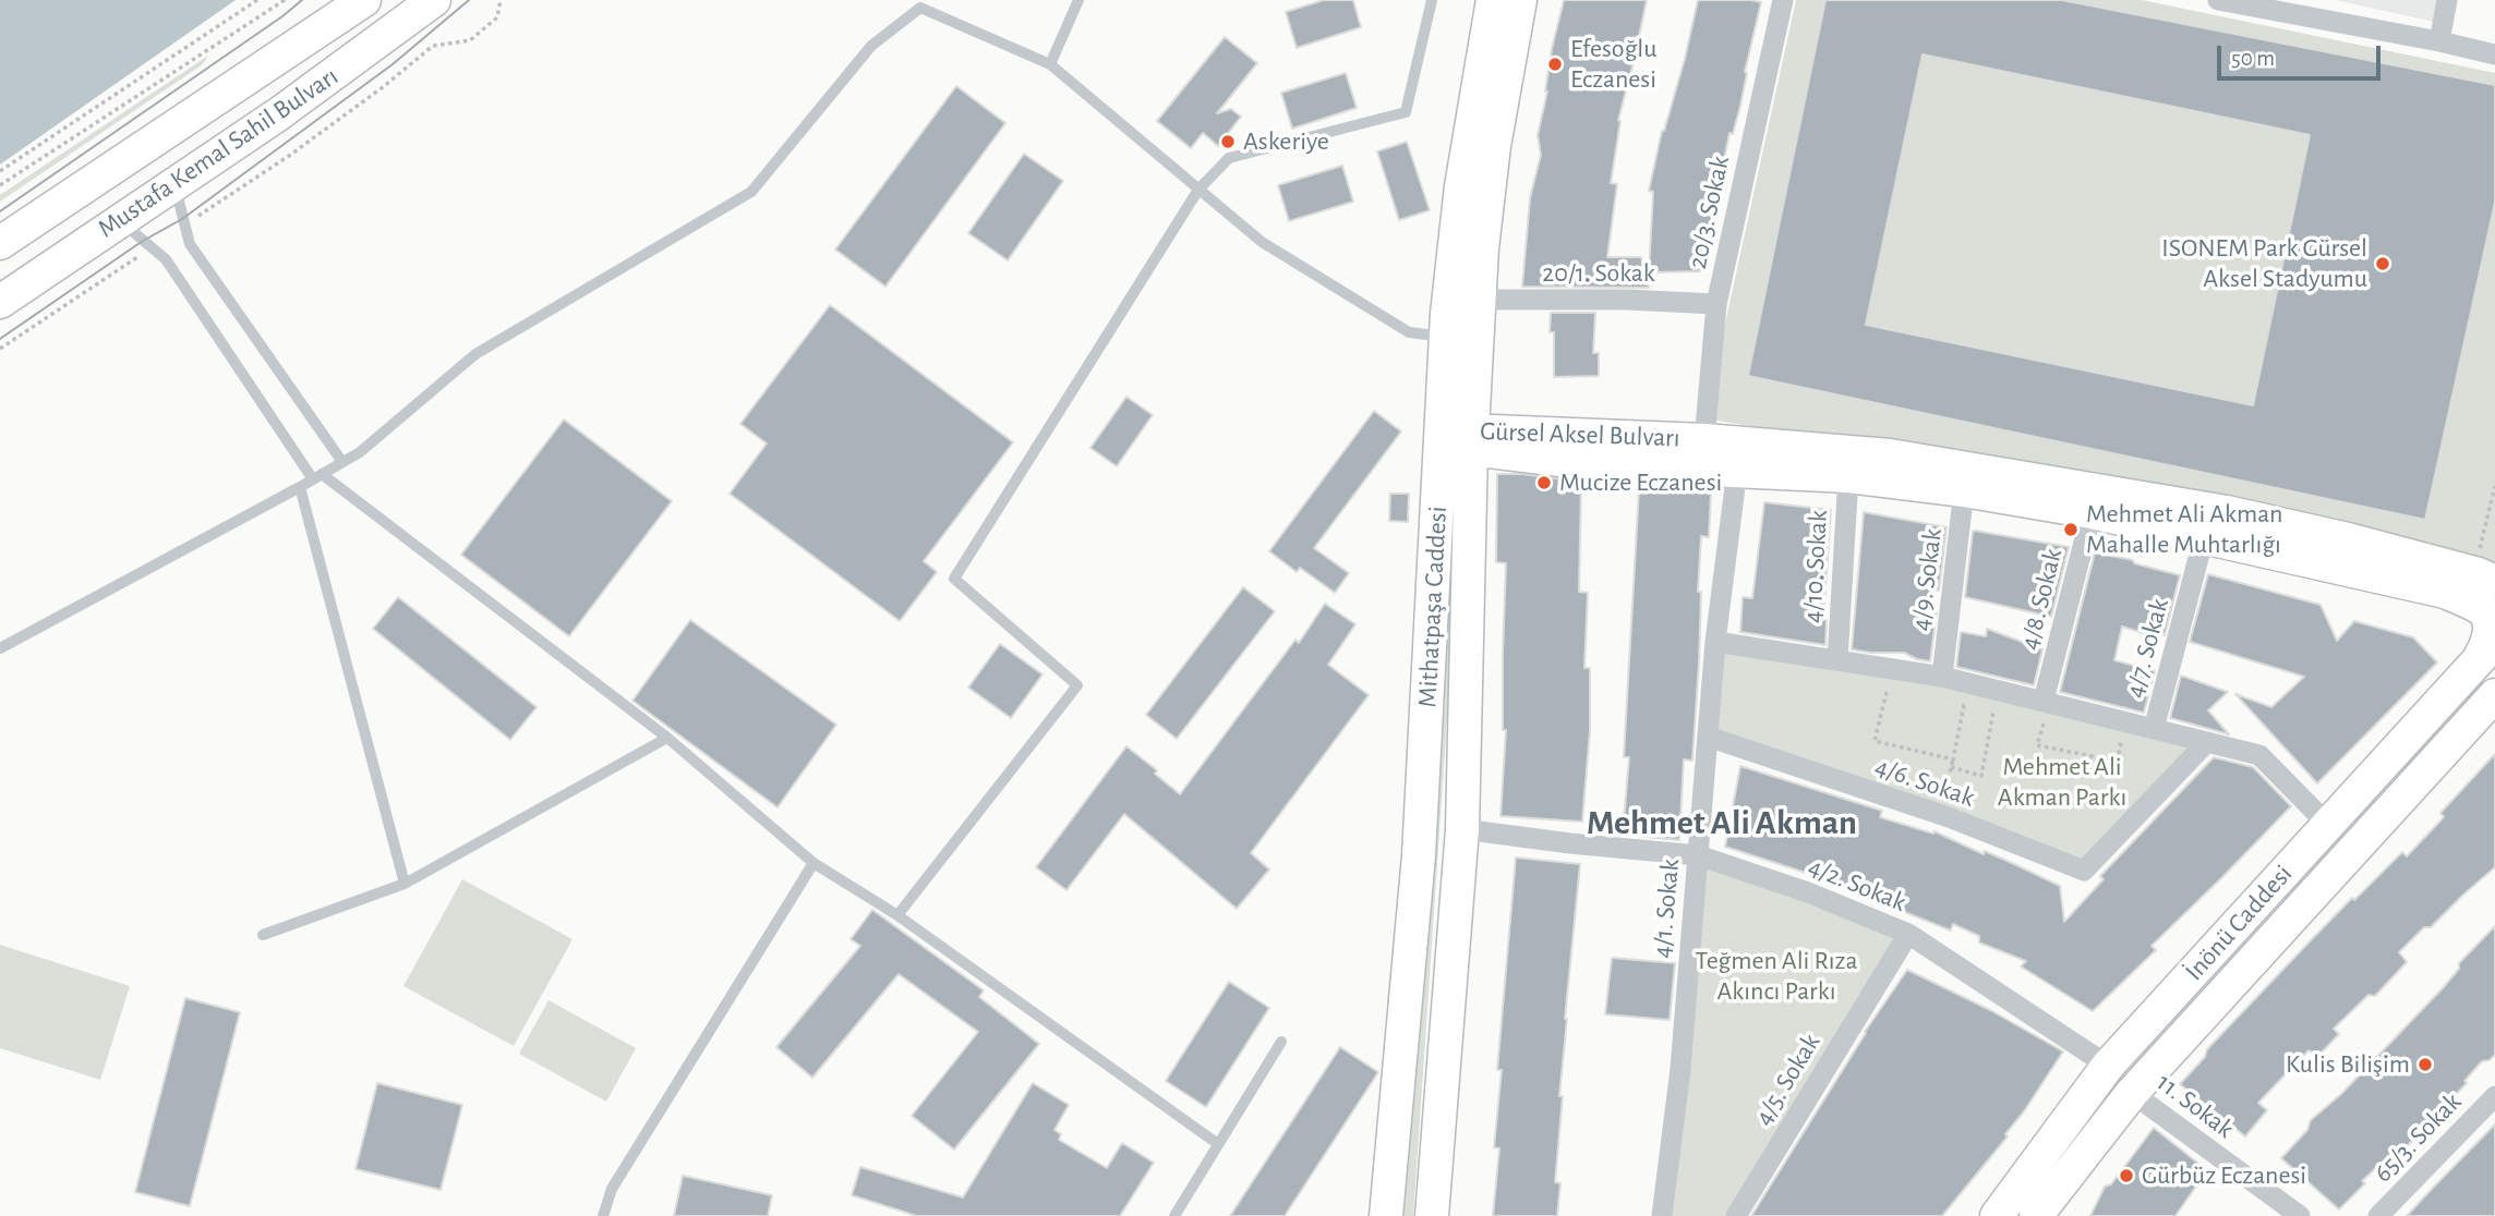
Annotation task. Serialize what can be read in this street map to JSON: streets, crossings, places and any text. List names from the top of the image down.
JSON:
{
  "streets": {
    "main road": [
      "Mustafa Kemal Sahil Bulvarı",
      "Gürsel Aksel Bulvarı",
      "Mithatpaşa Caddesi",
      "İnönü Caddesi"
    ],
    "street": [
      "20/3. Sokak",
      "20/1. Sokak",
      "4/10. Sokak",
      "4/9. Sokak",
      "4/8. Sokak",
      "4/7. Sokak",
      "4/6. Sokak",
      "4/2. Sokak",
      "4/1. Sokak",
      "4/5. Sokak",
      "11. Sokak",
      "65/3. Sokak"
    ]
  },
  "crossings": [
    ["20/3. Sokak", "20/1. Sokak"],
    ["20/3. Sokak", "Gürsel Aksel Bulvarı"],
    ["20/1. Sokak", "Mithatpaşa Caddesi"],
    ["Gürsel Aksel Bulvarı", "4/10. Sokak"],
    ["Gürsel Aksel Bulvarı", "4/9. Sokak"],
    ["Gürsel Aksel Bulvarı", "4/8. Sokak"],
    ["Gürsel Aksel Bulvarı", "Mithatpaşa Caddesi"],
    ["Gürsel Aksel Bulvarı", "4/7. Sokak"],
    ["Gürsel Aksel Bulvarı", "4/1. Sokak"],
    ["Mithatpaşa Caddesi", "4/2. Sokak"],
    ["4/6. Sokak", "4/1. Sokak"],
    ["4/2. Sokak", "4/1. Sokak"],
    ["4/2. Sokak", "İnönü Caddesi"],
    ["4/2. Sokak", "4/5. Sokak"],
    ["İnönü Caddesi", "11. Sokak"]
  ],
  "districts": ["Mehmet Ali Akman"],
  "parks": ["Mehmet Ali Akman Parkı", "Teğmen Ali Rıza Akıncı Parkı"],
  "places": [
    "Efesoğlu Eczanesi",
    "Askeriye",
    "ISONEM Park Gürsel Aksel Stadyumu",
    "Mucize Eczanesi",
    "Mehmet Ali Akman Mahalle Muhtarlığı",
    "Kulis Bilişim",
    "Gürbüz Eczanesi"
  ],
  "scale_bar": "50 m"
}
